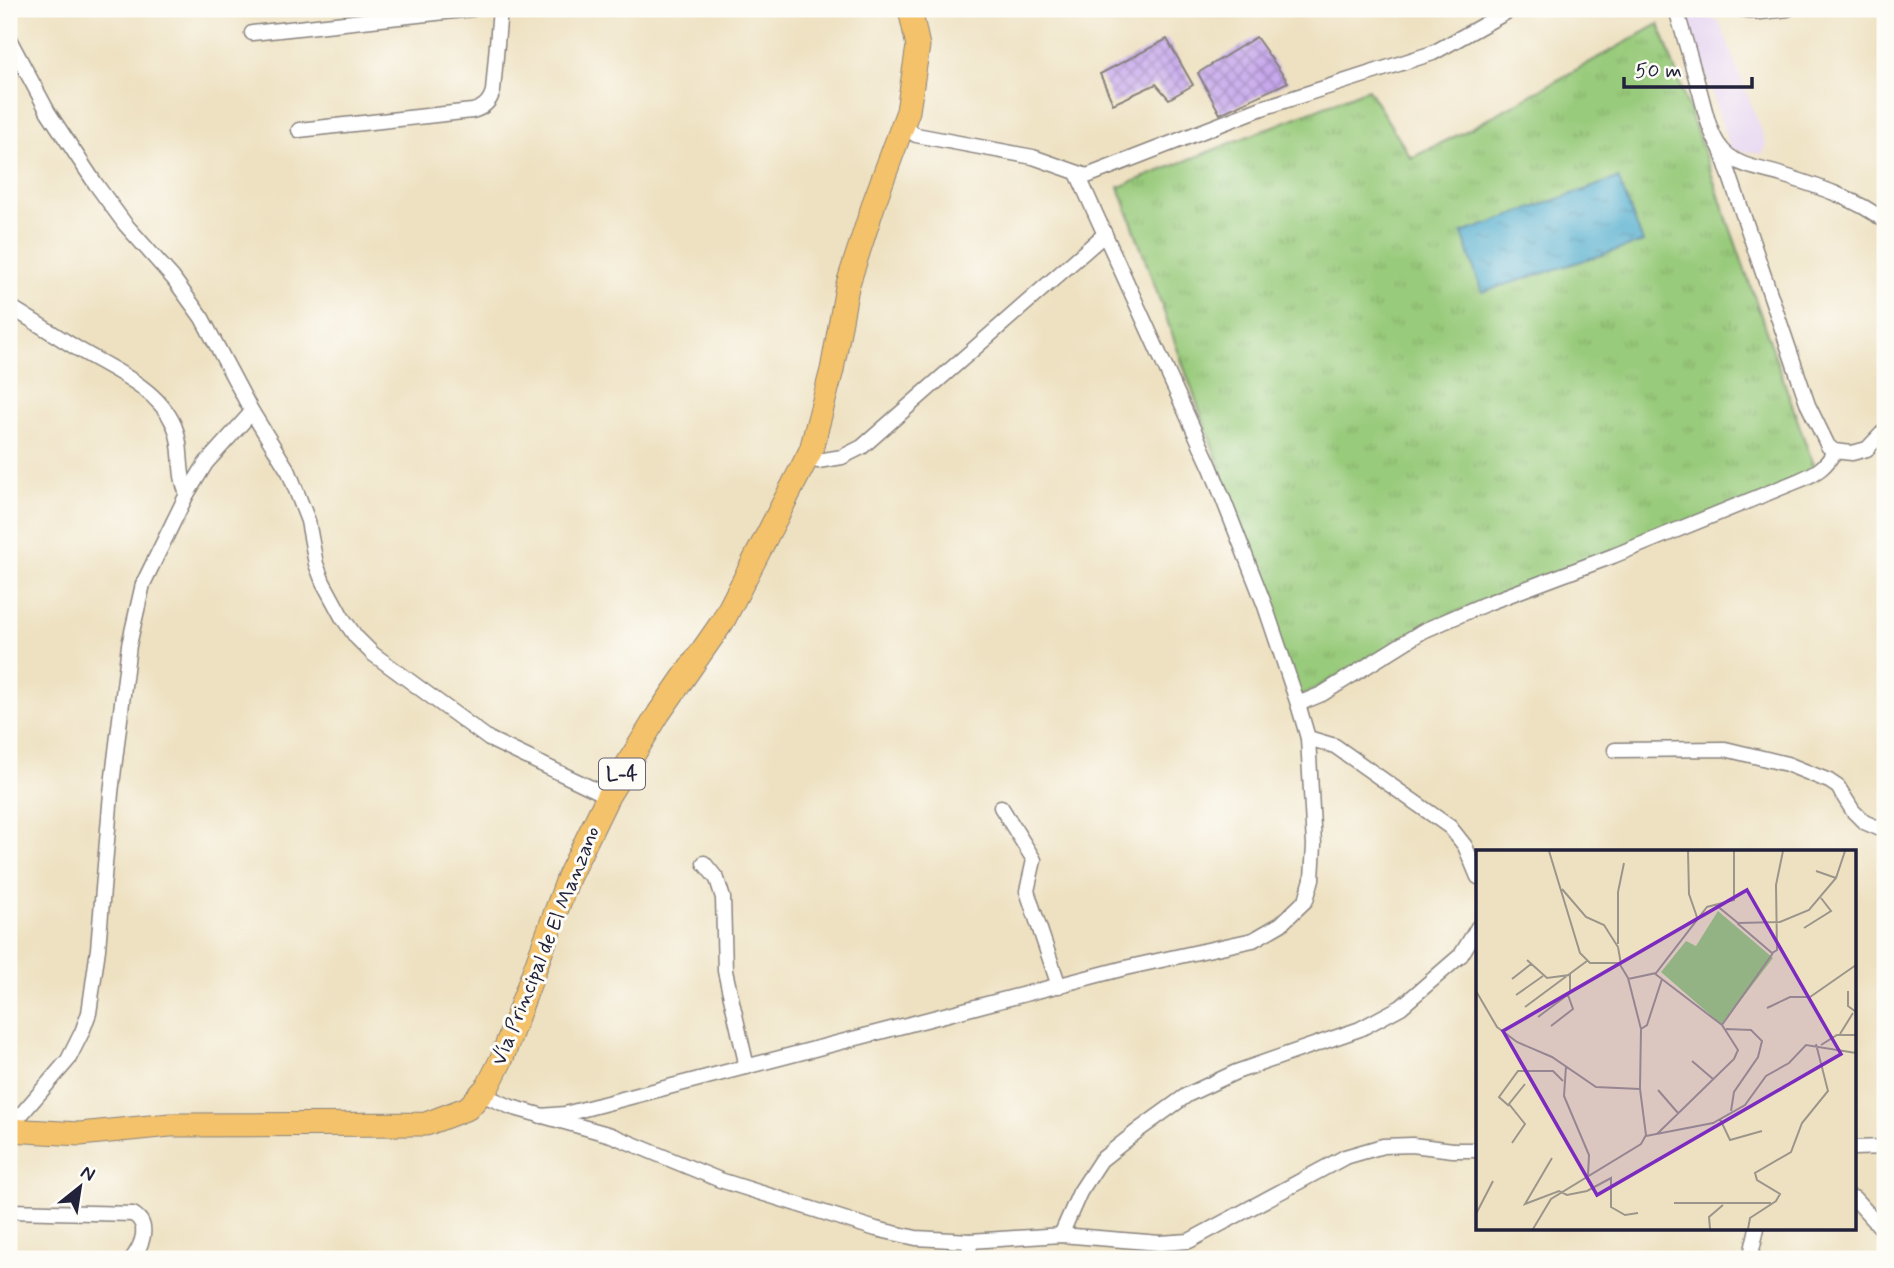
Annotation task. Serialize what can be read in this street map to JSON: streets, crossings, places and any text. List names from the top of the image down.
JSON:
{
  "streets": {
    "main road": ["L-4", "Vía Principal de El Manzano"]
  },
  "scale_bar": "50 m",
  "north": "top right"
}
